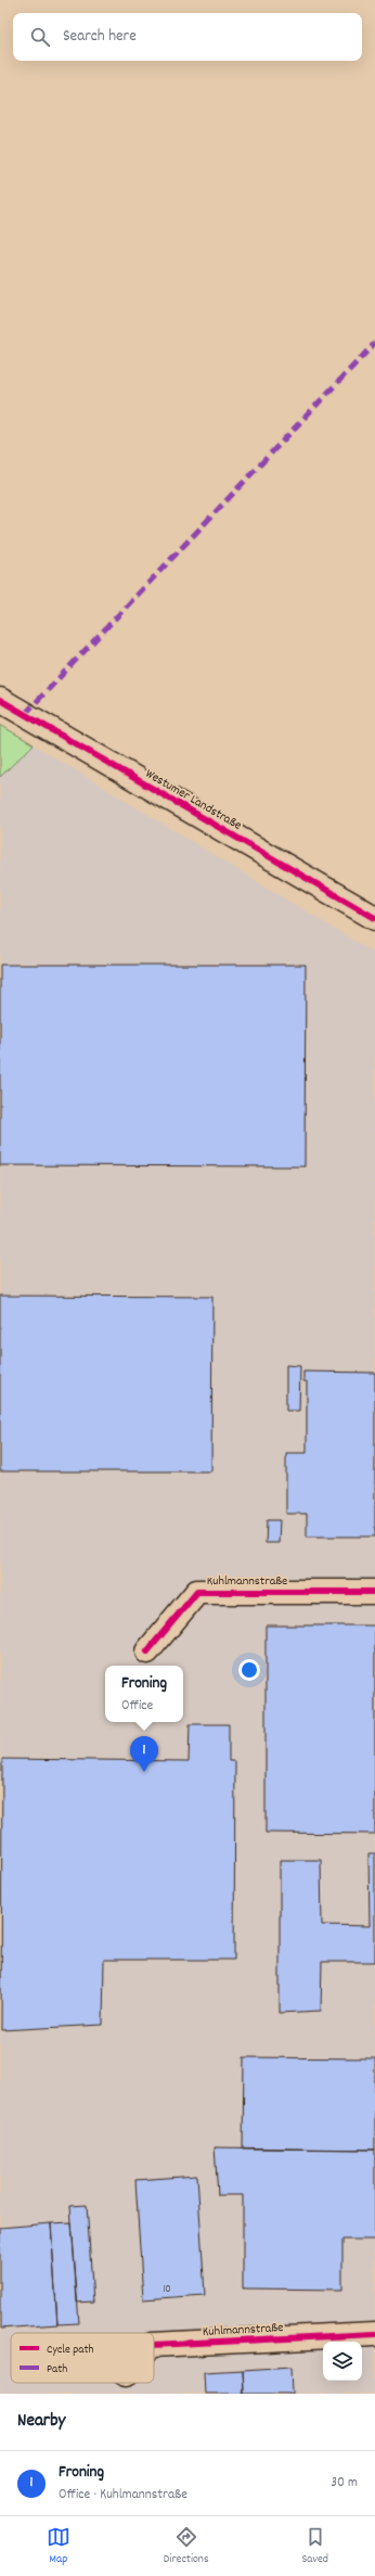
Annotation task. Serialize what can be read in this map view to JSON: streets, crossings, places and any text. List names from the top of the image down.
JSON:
{
  "streets": {
    "street": ["Westumer Landstraße", "Kuhlmannstraße"]
  },
  "house_numbers": ["10"],
  "legend": ["Cycle path", "Path"],
  "page": {
    "search": "Search here",
    "popup": ["Froning", "Office"],
    "pins": "1",
    "heading": "Nearby",
    "list": [
      {
        "mark": "1",
        "name": "Froning",
        "note": "Office · Kuhlmannstraße",
        "value": "30 m"
      }
    ],
    "nav": ["Map", "Directions", "Saved"]
  }
}
